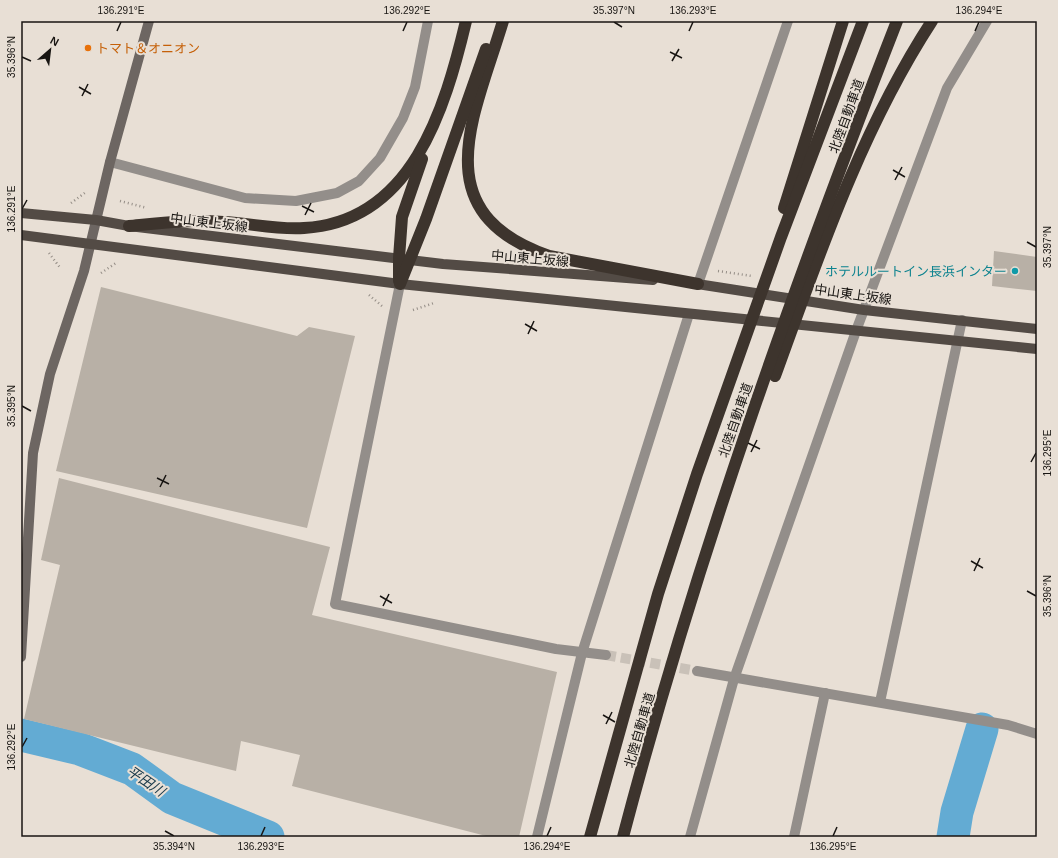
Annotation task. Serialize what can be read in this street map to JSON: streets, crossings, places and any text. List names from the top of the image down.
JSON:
{
  "streets": {
    "highway": ["北陸自動車道"],
    "main road": ["中山東上坂線"]
  },
  "water": ["平田川"],
  "places": ["トマト＆オニオン", "ホテルルートイン長浜インター"],
  "north": "top right",
  "coordinates": [
    "136.291°E",
    "136.292°E",
    "35.397°N",
    "136.293°E",
    "136.294°E",
    "35.396°N",
    "35.395°N",
    "136.295°E",
    "35.394°N"
  ]
}
